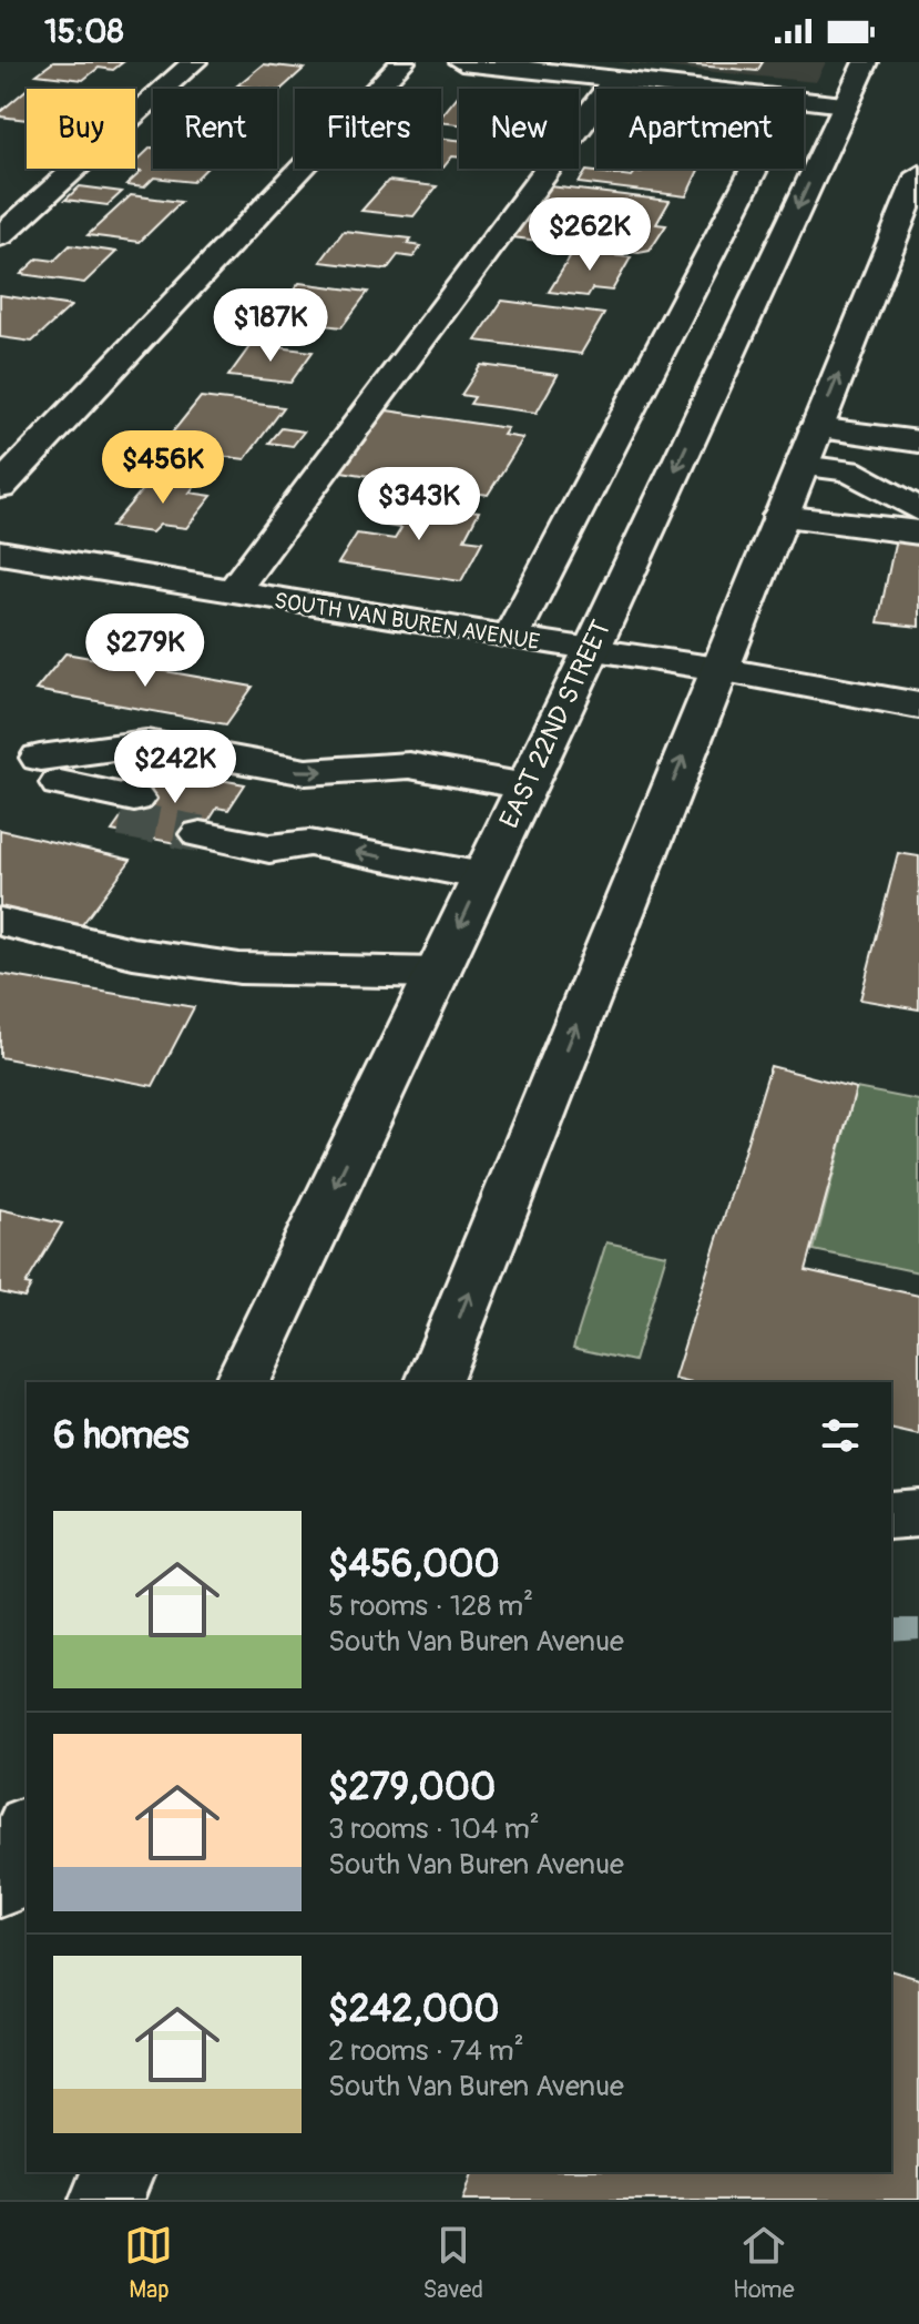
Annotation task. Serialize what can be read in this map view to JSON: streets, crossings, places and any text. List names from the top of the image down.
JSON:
{
  "streets": {
    "main road": ["SOUTH VAN BUREN AVENUE", "EAST 22ND STREET"]
  },
  "crossings": [
    ["SOUTH VAN BUREN AVENUE", "EAST 22ND STREET"]
  ],
  "page": {
    "status": "15:08",
    "chip": [
      "Buy",
      "Rent",
      "Filters",
      "New",
      "Apartment"
    ],
    "price": [
      "$262K",
      "$187K",
      "$456K",
      "$343K",
      "$279K",
      "$242K"
    ],
    "heading": "6 homes",
    "list": [
      {
        "name": "$456,000",
        "note": "5 rooms · 128 m² · South Van Buren Avenue"
      },
      {
        "name": "$279,000",
        "note": "3 rooms · 104 m² · South Van Buren Avenue"
      },
      {
        "name": "$242,000",
        "note": "2 rooms · 74 m² · South Van Buren Avenue"
      }
    ],
    "tabs": ["Map", "Saved", "Home"]
  }
}
